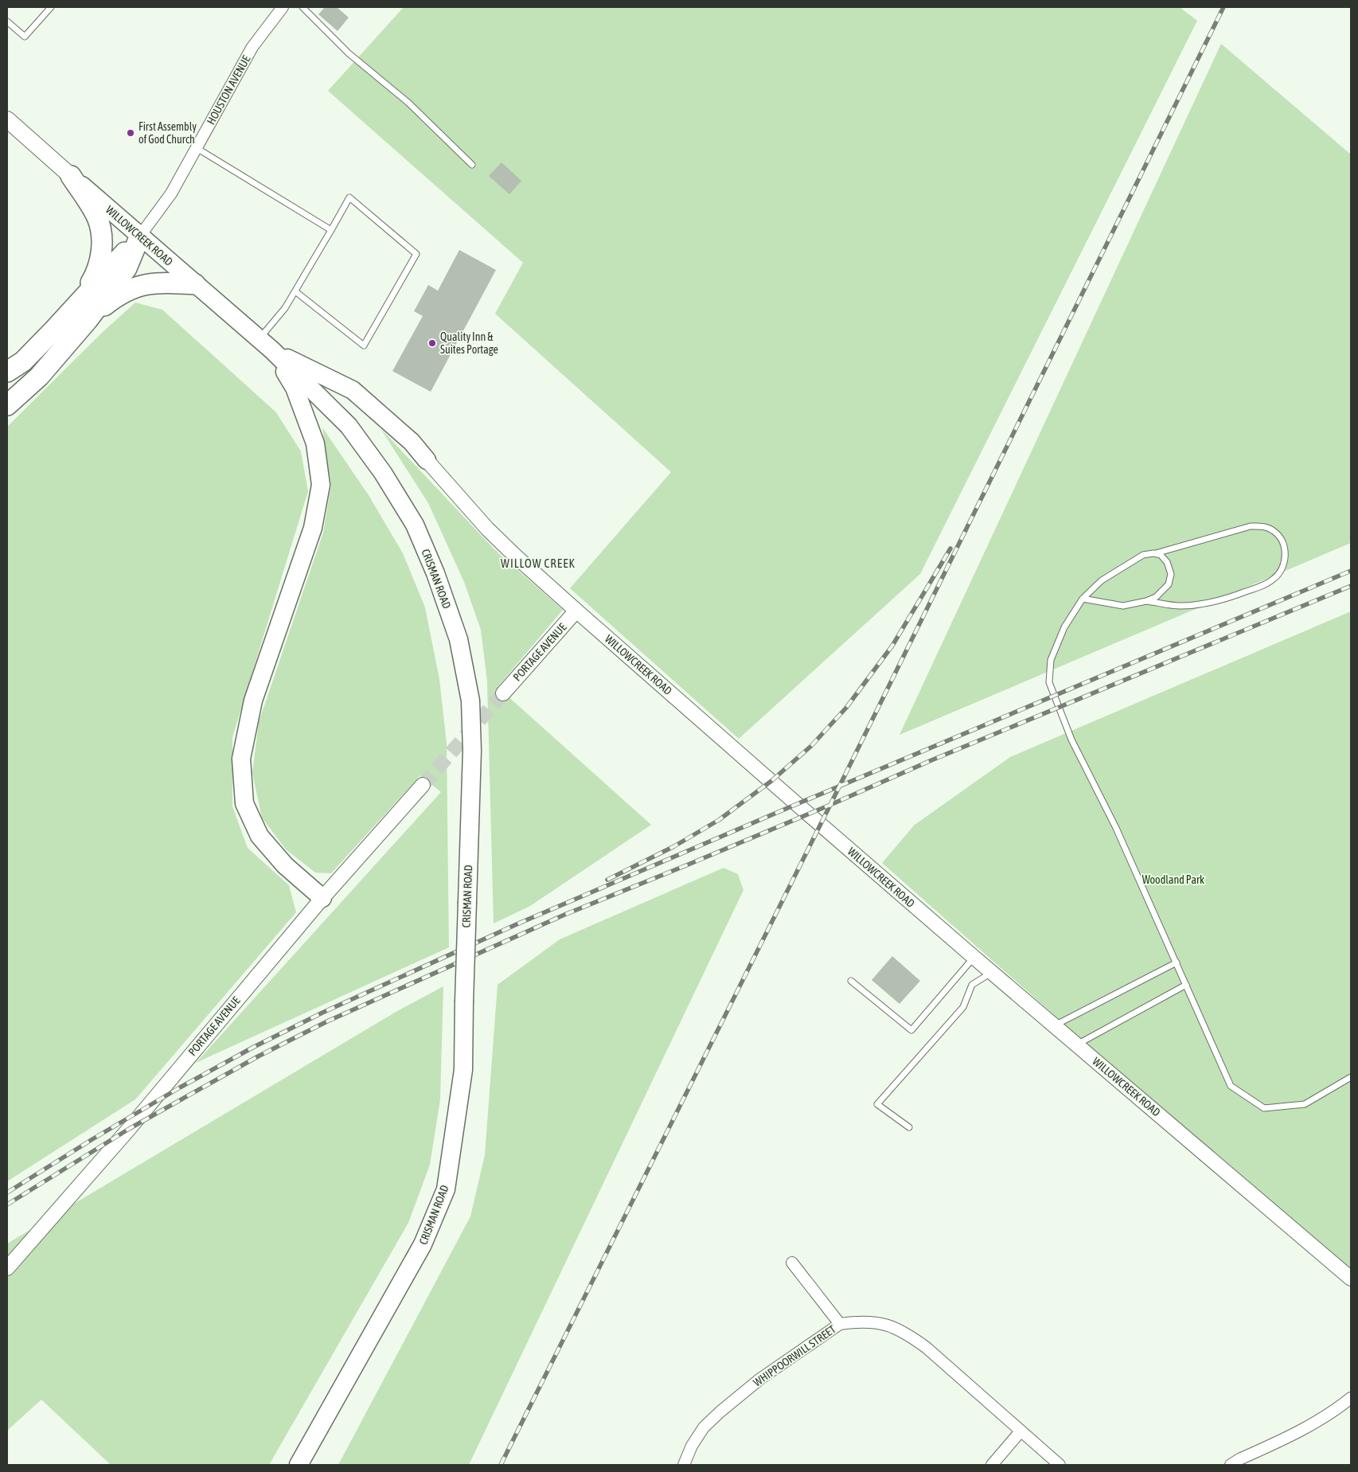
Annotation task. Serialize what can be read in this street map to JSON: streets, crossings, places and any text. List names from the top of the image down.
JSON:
{
  "streets": {
    "main road": ["WILLOWCREEK ROAD", "CRISMAN ROAD"],
    "street": ["HOUSTON AVENUE", "PORTAGE AVENUE", "WHIPPOORWILL STREET"]
  },
  "crossings": [
    ["HOUSTON AVENUE", "WILLOWCREEK ROAD"],
    ["WILLOWCREEK ROAD", "CRISMAN ROAD"],
    ["WILLOWCREEK ROAD", "PORTAGE AVENUE"]
  ],
  "districts": ["WILLOW CREEK"],
  "parks": ["Woodland Park"],
  "places": ["First Assembly of God Church", "Quality Inn & Suites Portage"]
}
